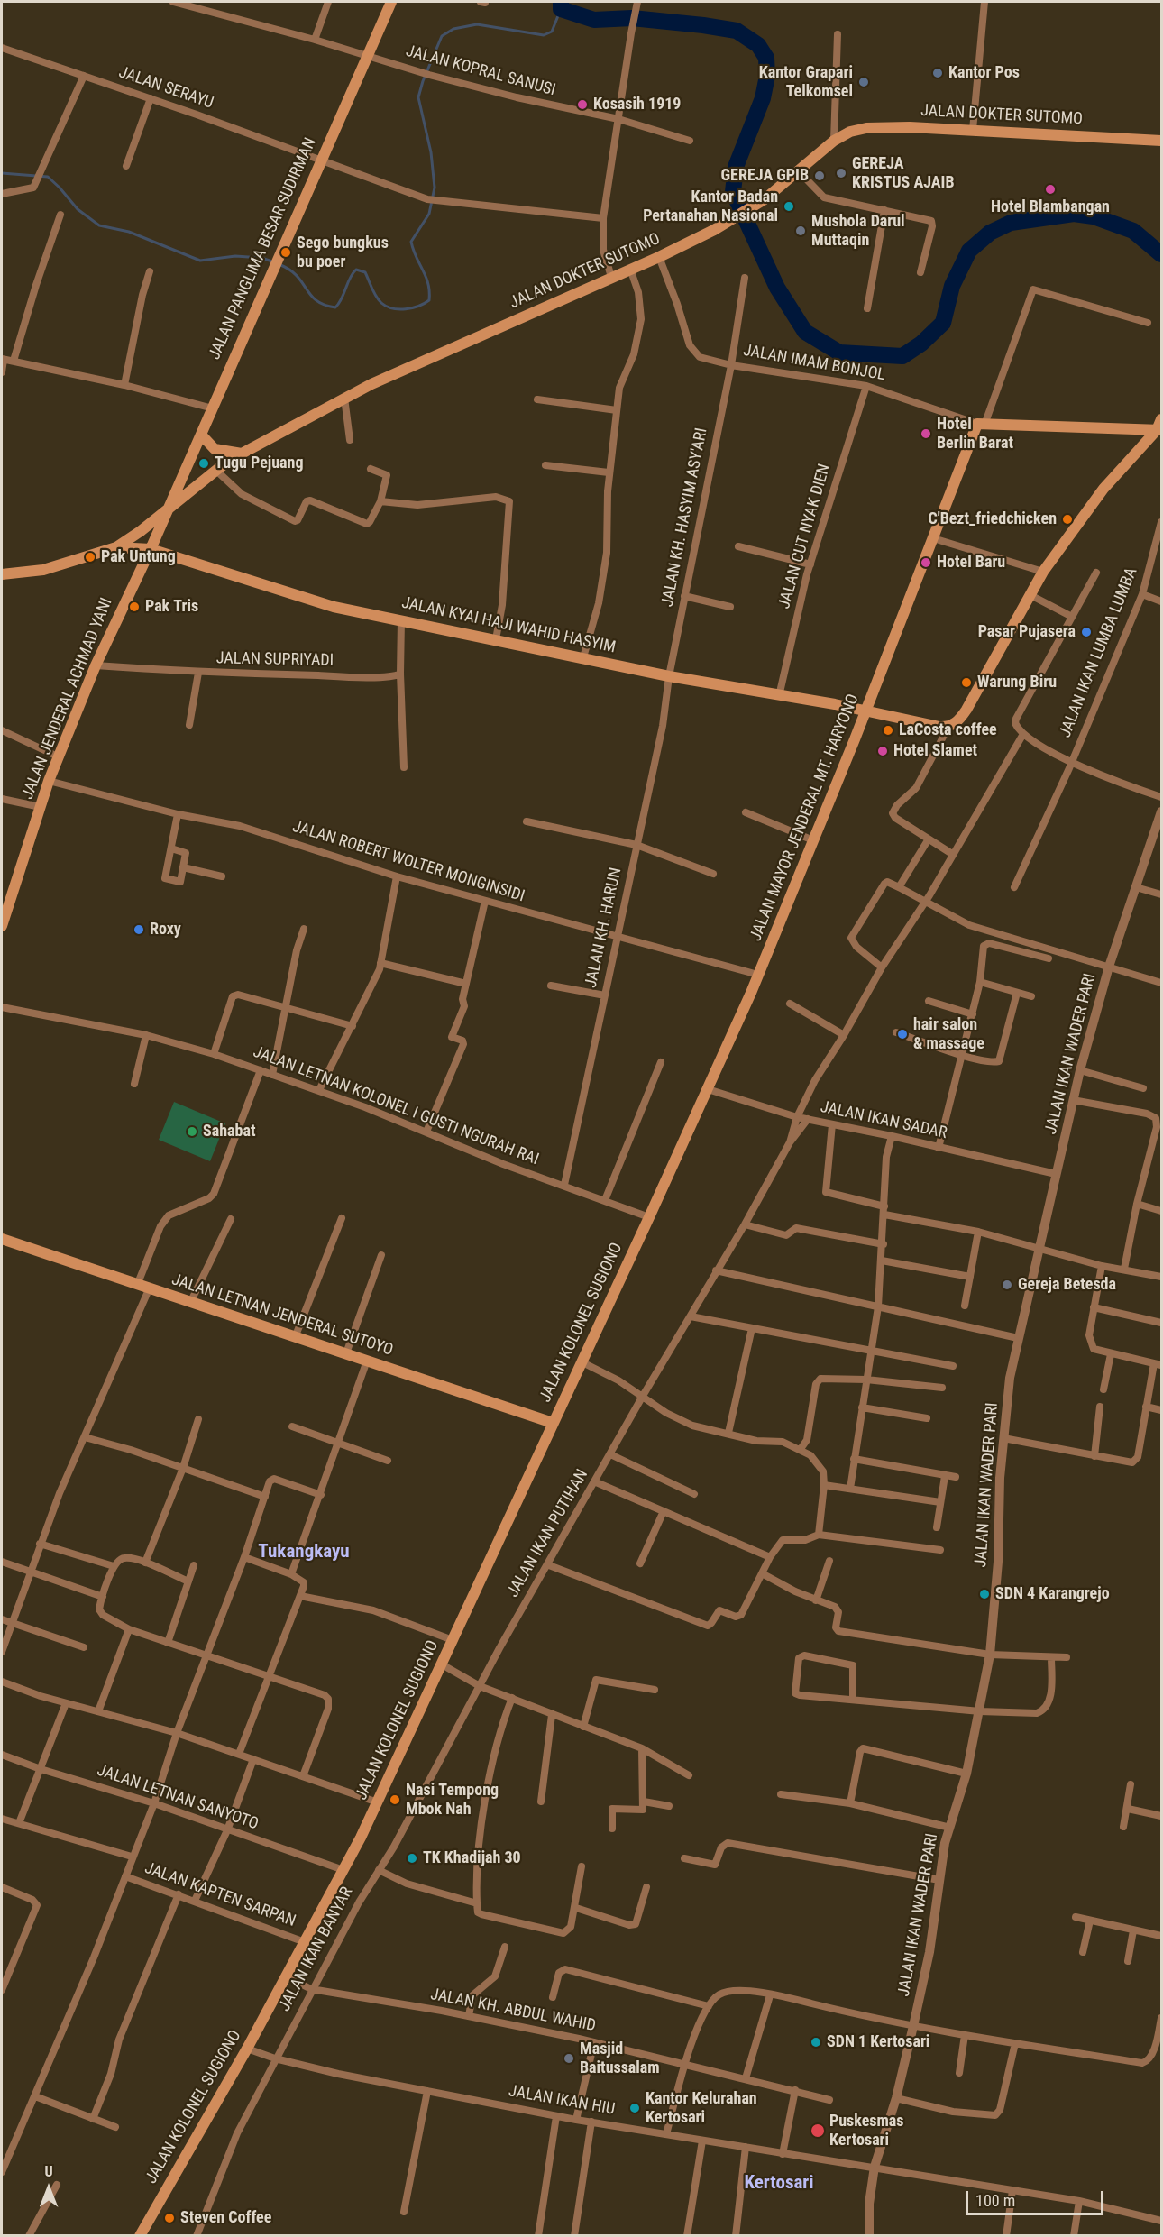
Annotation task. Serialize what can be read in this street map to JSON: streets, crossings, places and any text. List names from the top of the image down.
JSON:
{
  "streets": {
    "main road": [
      "JALAN DOKTER SUTOMO",
      "JALAN PANGLIMA BESAR SUDIRMAN",
      "JALAN IMAM BONJOL",
      "JALAN KYAI HAJI WAHID HASYIM",
      "JALAN JENDERAL ACHMAD YANI",
      "JALAN MAYOR JENDERAL MT. HARYONO",
      "JALAN LETNAN JENDERAL SUTOYO",
      "JALAN KOLONEL SUGIONO"
    ],
    "street": [
      "JALAN KOPRAL SANUSI",
      "JALAN SERAYU",
      "JALAN KH. HASYIM ASY'ARI",
      "JALAN CUT NYAK DIEN",
      "JALAN IKAN LUMBA LUMBA",
      "JALAN SUPRIYADI",
      "JALAN ROBERT WOLTER MONGINSIDI",
      "JALAN KH. HARUN",
      "JALAN IKAN WADER PARI",
      "JALAN LETNAN KOLONEL I GUSTI NGURAH RAI",
      "JALAN IKAN SADAR",
      "JALAN IKAN PUTIHAN",
      "JALAN LETNAN SANYOTO",
      "JALAN KAPTEN SARPAN",
      "JALAN IKAN BANYAR",
      "JALAN KH. ABDUL WAHID",
      "JALAN IKAN HIU"
    ]
  },
  "crossings": [
    ["JALAN KOPRAL SANUSI", "JALAN PANGLIMA BESAR SUDIRMAN"],
    ["JALAN SERAYU", "JALAN PANGLIMA BESAR SUDIRMAN"],
    ["JALAN DOKTER SUTOMO", "JALAN PANGLIMA BESAR SUDIRMAN"],
    ["JALAN DOKTER SUTOMO", "JALAN IMAM BONJOL"],
    ["JALAN DOKTER SUTOMO", "JALAN KYAI HAJI WAHID HASYIM"],
    ["JALAN DOKTER SUTOMO", "JALAN JENDERAL ACHMAD YANI"],
    ["JALAN PANGLIMA BESAR SUDIRMAN", "JALAN JENDERAL ACHMAD YANI"],
    ["JALAN IMAM BONJOL", "JALAN KH. HASYIM ASY'ARI"],
    ["JALAN IMAM BONJOL", "JALAN CUT NYAK DIEN"],
    ["JALAN IMAM BONJOL", "JALAN MAYOR JENDERAL MT. HARYONO"],
    ["JALAN KH. HASYIM ASY'ARI", "JALAN KYAI HAJI WAHID HASYIM"],
    ["JALAN KH. HASYIM ASY'ARI", "JALAN KH. HARUN"],
    ["JALAN CUT NYAK DIEN", "JALAN KYAI HAJI WAHID HASYIM"],
    ["JALAN KYAI HAJI WAHID HASYIM", "JALAN JENDERAL ACHMAD YANI"],
    ["JALAN KYAI HAJI WAHID HASYIM", "JALAN MAYOR JENDERAL MT. HARYONO"],
    ["JALAN KYAI HAJI WAHID HASYIM", "JALAN KH. HARUN"],
    ["JALAN SUPRIYADI", "JALAN JENDERAL ACHMAD YANI"],
    ["JALAN JENDERAL ACHMAD YANI", "JALAN ROBERT WOLTER MONGINSIDI"],
    ["JALAN MAYOR JENDERAL MT. HARYONO", "JALAN ROBERT WOLTER MONGINSIDI"],
    ["JALAN MAYOR JENDERAL MT. HARYONO", "JALAN LETNAN KOLONEL I GUSTI NGURAH RAI"],
    ["JALAN MAYOR JENDERAL MT. HARYONO", "JALAN IKAN SADAR"],
    ["JALAN MAYOR JENDERAL MT. HARYONO", "JALAN KOLONEL SUGIONO"],
    ["JALAN ROBERT WOLTER MONGINSIDI", "JALAN KH. HARUN"],
    ["JALAN KH. HARUN", "JALAN LETNAN KOLONEL I GUSTI NGURAH RAI"],
    ["JALAN IKAN WADER PARI", "JALAN IKAN SADAR"],
    ["JALAN IKAN WADER PARI", "JALAN IKAN HIU"],
    ["JALAN LETNAN KOLONEL I GUSTI NGURAH RAI", "JALAN KOLONEL SUGIONO"],
    ["JALAN LETNAN JENDERAL SUTOYO", "JALAN KOLONEL SUGIONO"],
    ["JALAN KOLONEL SUGIONO", "JALAN LETNAN SANYOTO"],
    ["JALAN KOLONEL SUGIONO", "JALAN KAPTEN SARPAN"],
    ["JALAN KOLONEL SUGIONO", "JALAN KH. ABDUL WAHID"],
    ["JALAN KOLONEL SUGIONO", "JALAN IKAN HIU"],
    ["JALAN IKAN PUTIHAN", "JALAN IKAN BANYAR"],
    ["JALAN IKAN BANYAR", "JALAN KH. ABDUL WAHID"],
    ["JALAN IKAN BANYAR", "JALAN IKAN HIU"]
  ],
  "districts": ["Tukangkayu", "Kertosari"],
  "places": [
    "Kantor Pos",
    "Kantor Grapari Telkomsel",
    "Kosasih 1919",
    "GEREJA KRISTUS AJAIB",
    "GEREJA GPIB",
    "Hotel Blambangan",
    "Kantor Badan Pertanahan Nasional",
    "Mushola Darul Muttaqin",
    "Sego bungkus bu poer",
    "Hotel Berlin Barat",
    "Tugu Pejuang",
    "C'Bezt_friedchicken",
    "Pak Untung",
    "Hotel Baru",
    "Pak Tris",
    "Pasar Pujasera",
    "Warung Biru",
    "LaCosta coffee",
    "Hotel Slamet",
    "Roxy",
    "hair salon & massage",
    "Sahabat",
    "Gereja Betesda",
    "SDN 4 Karangrejo",
    "Nasi Tempong Mbok Nah",
    "TK Khadijah 30",
    "SDN 1 Kertosari",
    "Masjid Baitussalam",
    "Kantor Kelurahan Kertosari",
    "Puskesmas Kertosari",
    "Steven Coffee"
  ],
  "scale_bar": "100 m",
  "north": "top"
}
